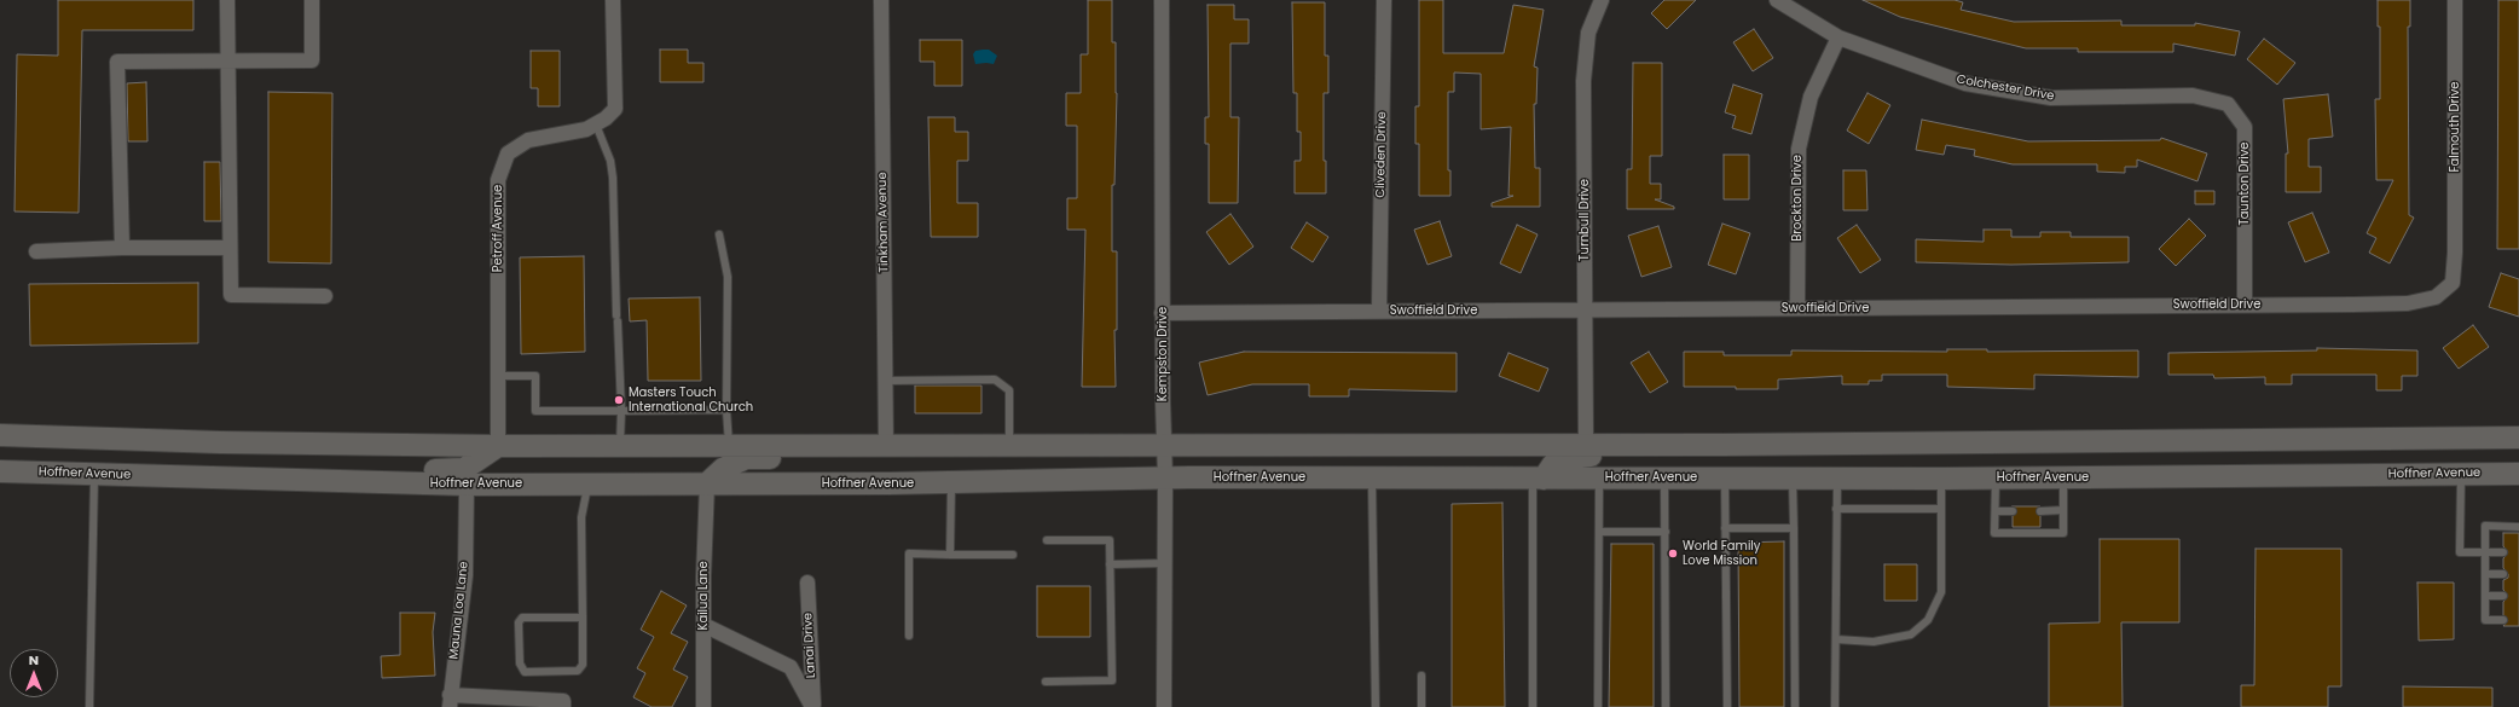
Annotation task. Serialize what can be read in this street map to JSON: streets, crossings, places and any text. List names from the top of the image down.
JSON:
{
  "streets": {
    "main road": ["Hoffner Avenue"],
    "street": [
      "Colchester Drive",
      "Falmouth Drive",
      "Cliveden Drive",
      "Taunton Drive",
      "Brockton Drive",
      "Turnbull Drive",
      "Tinkham Avenue",
      "Petroff Avenue",
      "Swoffield Drive",
      "Kempston Drive",
      "Kailua Lane",
      "Mauna Loa Lane",
      "Lanai Drive"
    ]
  },
  "crossings": [
    ["Colchester Drive", "Taunton Drive"],
    ["Colchester Drive", "Brockton Drive"],
    ["Falmouth Drive", "Swoffield Drive"],
    ["Cliveden Drive", "Swoffield Drive"],
    ["Taunton Drive", "Swoffield Drive"],
    ["Brockton Drive", "Swoffield Drive"],
    ["Turnbull Drive", "Swoffield Drive"],
    ["Swoffield Drive", "Kempston Drive"],
    ["Kempston Drive", "Hoffner Avenue"],
    ["Hoffner Avenue", "Kailua Lane"],
    ["Hoffner Avenue", "Mauna Loa Lane"]
  ],
  "places": ["Masters Touch International Church", "World Family Love Mission"],
  "north": "top"
}
